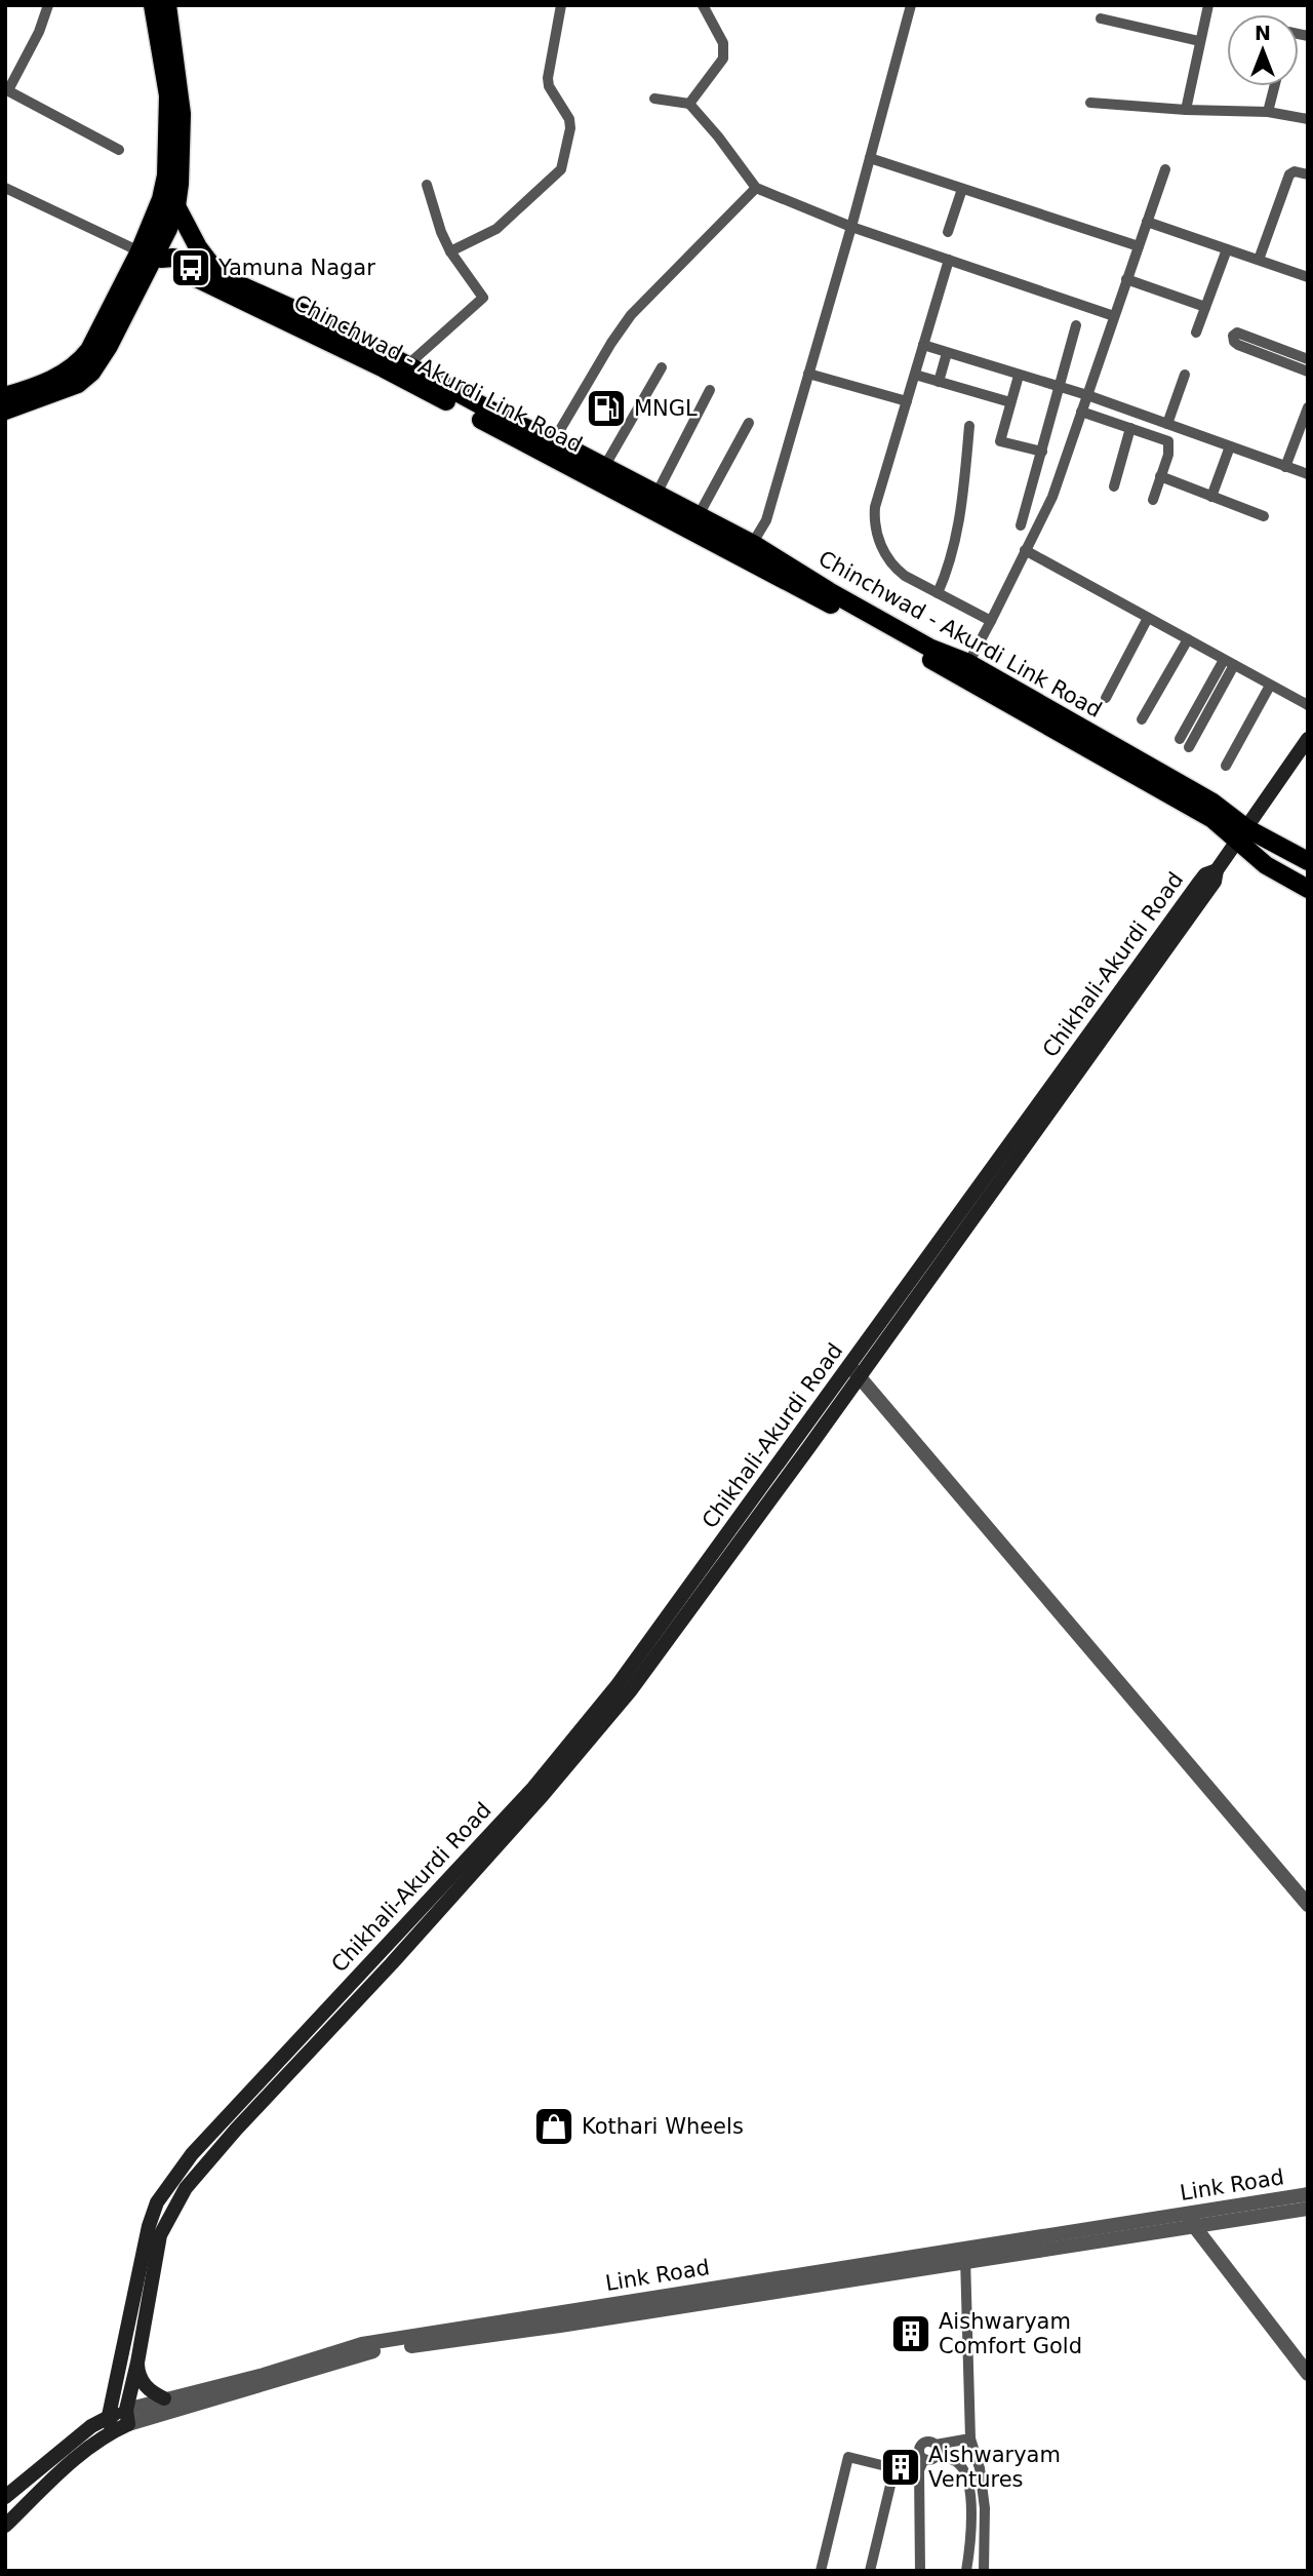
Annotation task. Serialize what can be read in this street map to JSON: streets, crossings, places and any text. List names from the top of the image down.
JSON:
{
  "streets": {
    "main road": ["Chinchwad - Akurdi Link Road", "Chikhali-Akurdi Road", "Link Road"]
  },
  "crossings": [
    ["Chinchwad - Akurdi Link Road", "Chikhali-Akurdi Road"],
    ["Chikhali-Akurdi Road", "Link Road"]
  ],
  "places": {
    "bus stop": ["Yamuna Nagar"],
    "fuel station": ["MNGL"],
    "shop": ["Kothari Wheels"],
    "building": ["Aishwaryam Comfort Gold", "Aishwaryam Ventures"]
  },
  "north": "top"
}
